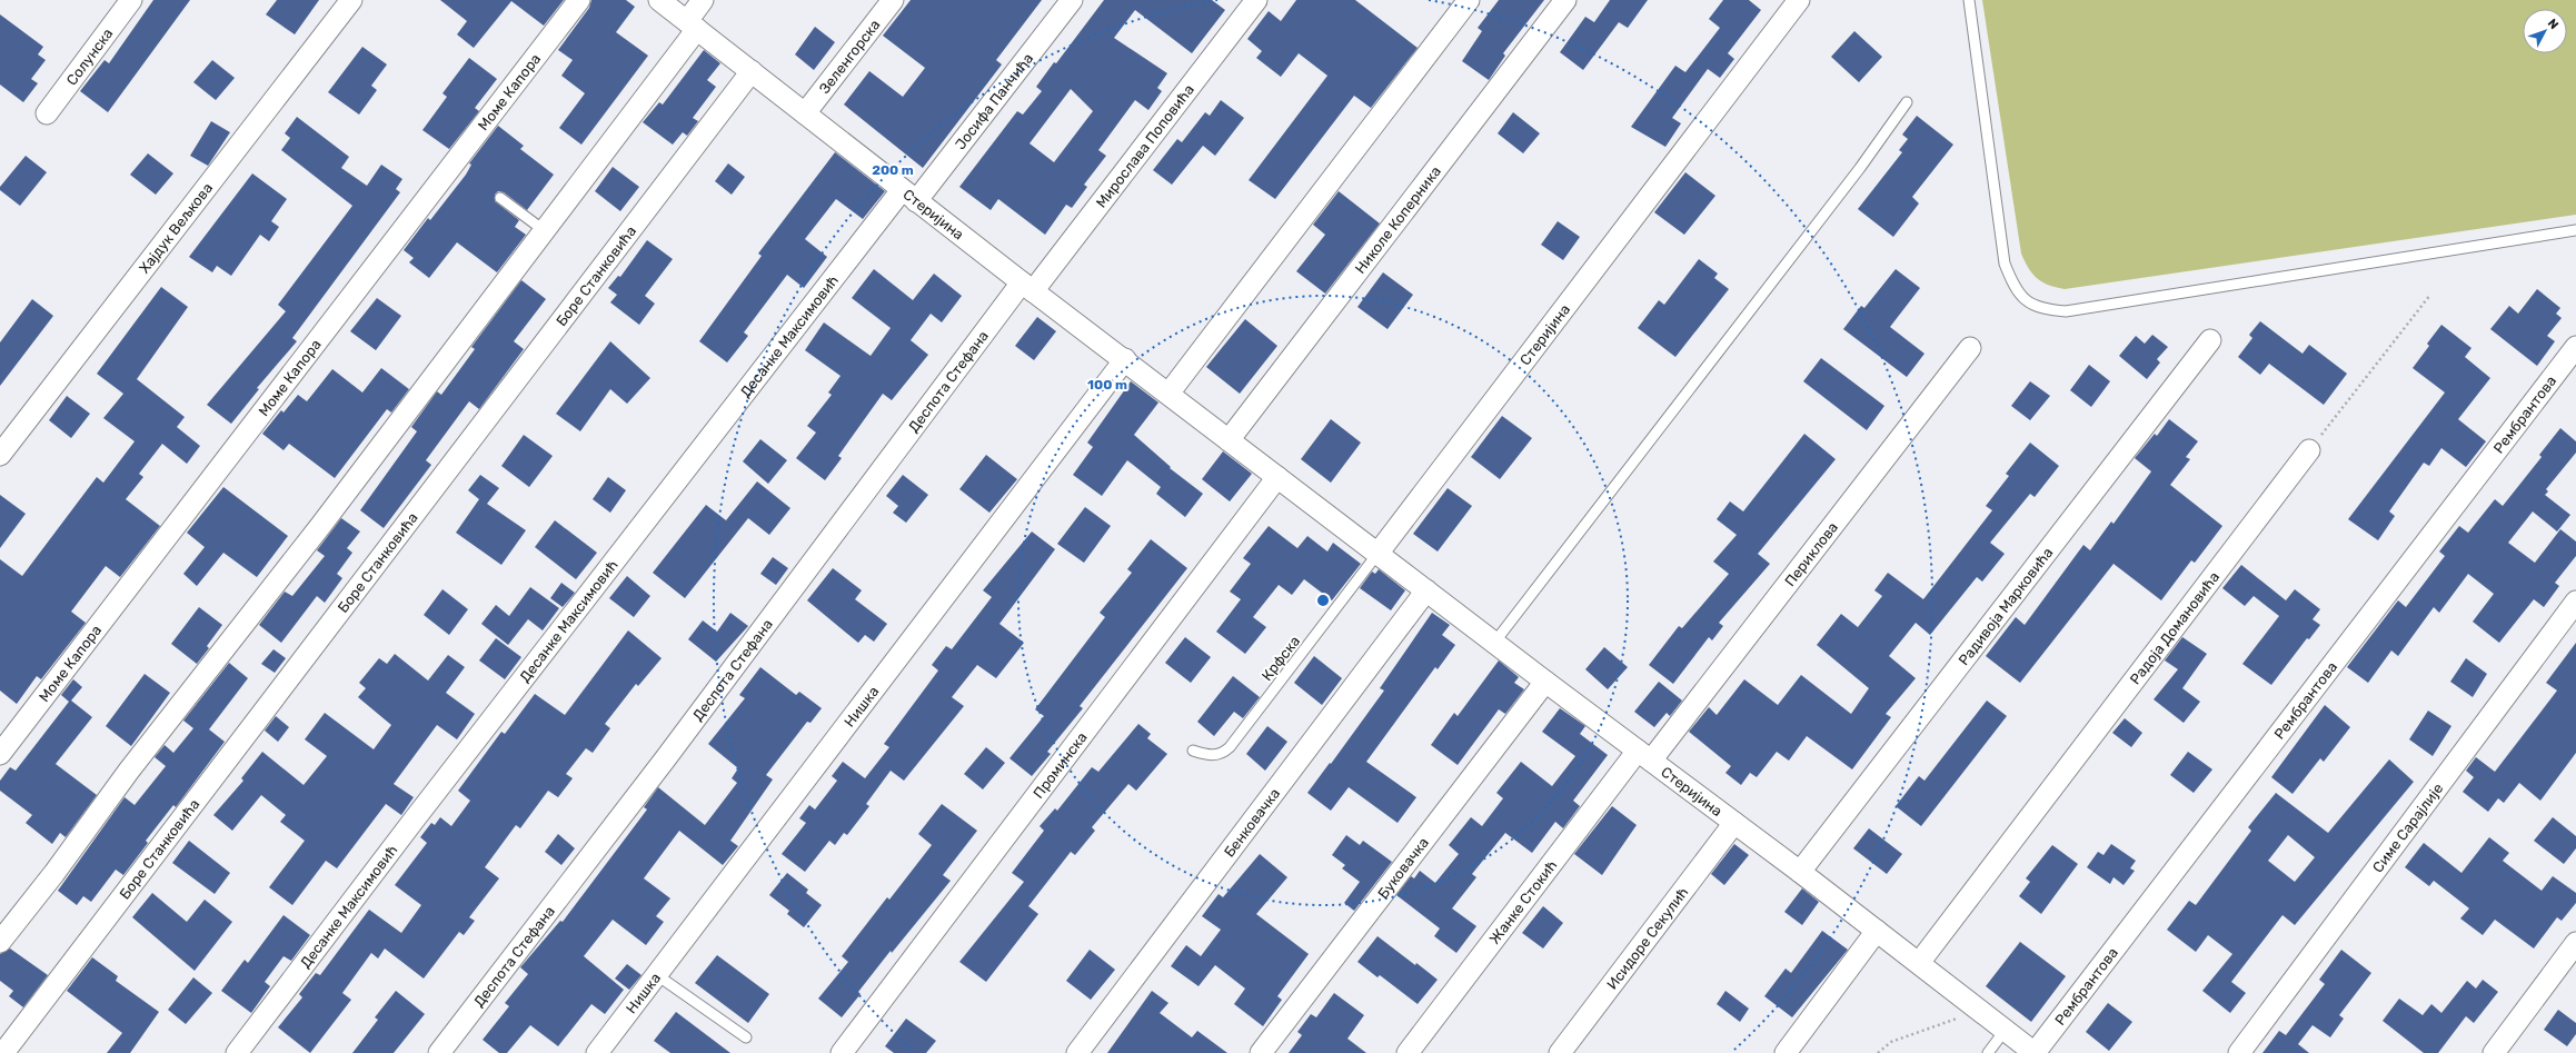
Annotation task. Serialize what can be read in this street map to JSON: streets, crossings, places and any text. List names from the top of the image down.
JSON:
{
  "streets": {
    "street": [
      "Солунска",
      "Зеленгорска",
      "Моме Капора",
      "Јосифа Панчића",
      "Мирослава Поповића",
      "Стеријина",
      "Николе Коперника",
      "Хајдук Вељкова",
      "Боре Станковића",
      "Десанке Максимовић",
      "Деспота Стефана",
      "Рембрантова",
      "Периклова",
      "Радивоја Марковића",
      "Радоја Домановића",
      "Нишка",
      "Проминска",
      "Бенковачка",
      "Симе Сарајлије",
      "Буковачка",
      "Жанке Стокић",
      "Исидоре Секулић"
    ],
    "lane": ["Крфска"]
  },
  "crossings": [
    ["Зеленгорска", "Стеријина"],
    ["Јосифа Панчића", "Стеријина"],
    ["Јосифа Панчића", "Десанке Максимовић"],
    ["Мирослава Поповића", "Стеријина"],
    ["Мирослава Поповића", "Деспота Стефана"],
    ["Стеријина", "Николе Коперника"],
    ["Стеријина", "Боре Станковића"],
    ["Стеријина", "Десанке Максимовић"],
    ["Стеријина", "Деспота Стефана"],
    ["Стеријина", "Рембрантова"],
    ["Стеријина", "Периклова"],
    ["Стеријина", "Радивоја Марковића"],
    ["Стеријина", "Радоја Домановића"],
    ["Стеријина", "Крфска"],
    ["Стеријина", "Нишка"],
    ["Стеријина", "Проминска"],
    ["Стеријина", "Бенковачка"],
    ["Стеријина", "Буковачка"],
    ["Стеријина", "Жанке Стокић"],
    ["Стеријина", "Исидоре Секулић"],
    ["Периклова", "Жанке Стокић"]
  ],
  "north": "top right",
  "rings": ["200 m", "100 m"]
}
